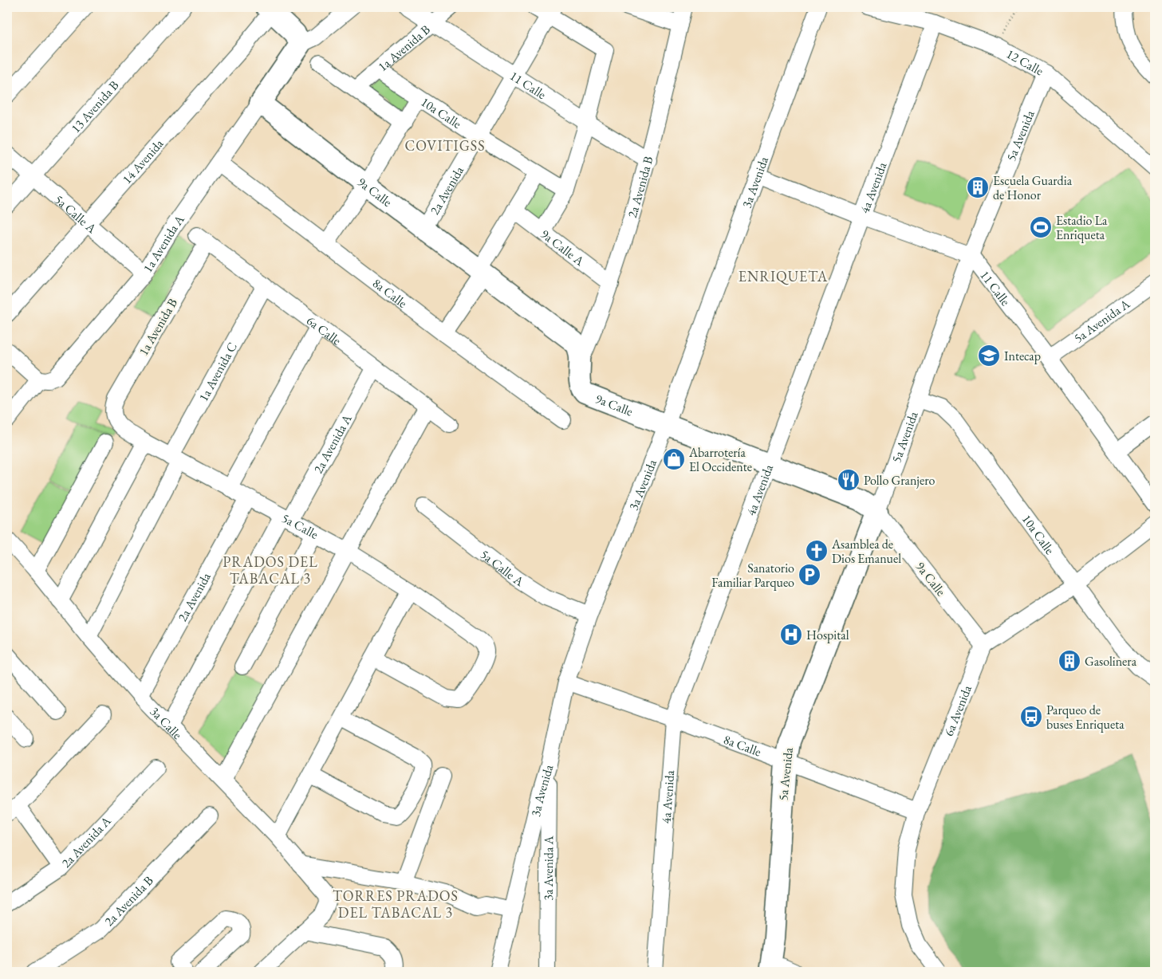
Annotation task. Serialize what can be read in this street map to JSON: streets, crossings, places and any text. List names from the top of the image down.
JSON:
{
  "streets": {
    "main road": ["5a Avenida", "9a Calle", "1a Avenida A"],
    "street": [
      "1a Avenida B",
      "12 Calle",
      "11 Calle",
      "13 Avenida B",
      "10a Calle",
      "14 Avenida",
      "3a Avenida",
      "2a Avenida B",
      "4a Avenida",
      "2a Avenida",
      "5a Calle A",
      "9a Calle A",
      "8a Calle",
      "5a Avenida A",
      "6a Calle",
      "1a Avenida C",
      "2a Avenida A",
      "5a Calle",
      "6a Avenida",
      "3a Calle",
      "3a Avenida A"
    ]
  },
  "crossings": [
    ["1a Avenida B", "11 Calle"],
    ["1a Avenida B", "10a Calle"],
    ["1a Avenida B", "6a Calle"],
    ["1a Avenida B", "5a Calle"],
    ["12 Calle", "5a Avenida"],
    ["12 Calle", "4a Avenida"],
    ["11 Calle", "5a Avenida"],
    ["11 Calle", "2a Avenida B"],
    ["11 Calle", "2a Avenida"],
    ["11 Calle", "5a Avenida A"],
    ["13 Avenida B", "5a Calle A"],
    ["10a Calle", "5a Avenida"],
    ["10a Calle", "2a Avenida"],
    ["5a Avenida", "9a Calle"],
    ["5a Avenida", "8a Calle"],
    ["14 Avenida", "5a Calle A"],
    ["3a Avenida", "9a Calle"],
    ["3a Avenida", "5a Calle A"],
    ["3a Avenida", "8a Calle"],
    ["3a Avenida", "3a Avenida A"],
    ["2a Avenida B", "9a Calle"],
    ["2a Avenida B", "9a Calle A"],
    ["4a Avenida", "9a Calle"],
    ["4a Avenida", "8a Calle"],
    ["2a Avenida", "9a Calle"],
    ["2a Avenida", "5a Calle"],
    ["2a Avenida", "3a Calle"],
    ["9a Calle", "1a Avenida A"],
    ["9a Calle", "6a Avenida"],
    ["5a Calle A", "1a Avenida A"],
    ["1a Avenida A", "8a Calle"],
    ["8a Calle", "6a Avenida"],
    ["6a Calle", "1a Avenida C"],
    ["6a Calle", "2a Avenida A"],
    ["1a Avenida C", "5a Calle"],
    ["1a Avenida C", "3a Calle"],
    ["2a Avenida A", "5a Calle"],
    ["2a Avenida A", "3a Calle"]
  ],
  "districts": [
    "COVITIGSS",
    "ENRIQUETA",
    "PRADOS DEL TABACAL 3",
    "TORRES PRADOS DEL TABACAL 3"
  ],
  "places": {
    "building": ["Escuela Guardia de Honor", "Gasolinera"],
    "sports": ["Estadio La Enriqueta"],
    "school or university": ["Intecap"],
    "shop": ["Abarrotería El Occidente"],
    "restaurant": ["Pollo Granjero"],
    "church": ["Asamblea de Dios Emanuel"],
    "parking": ["Sanatorio Familiar Parqueo"],
    "hospital": ["Hospital"],
    "bus stop": ["Parqueo de buses Enriqueta"]
  }
}
